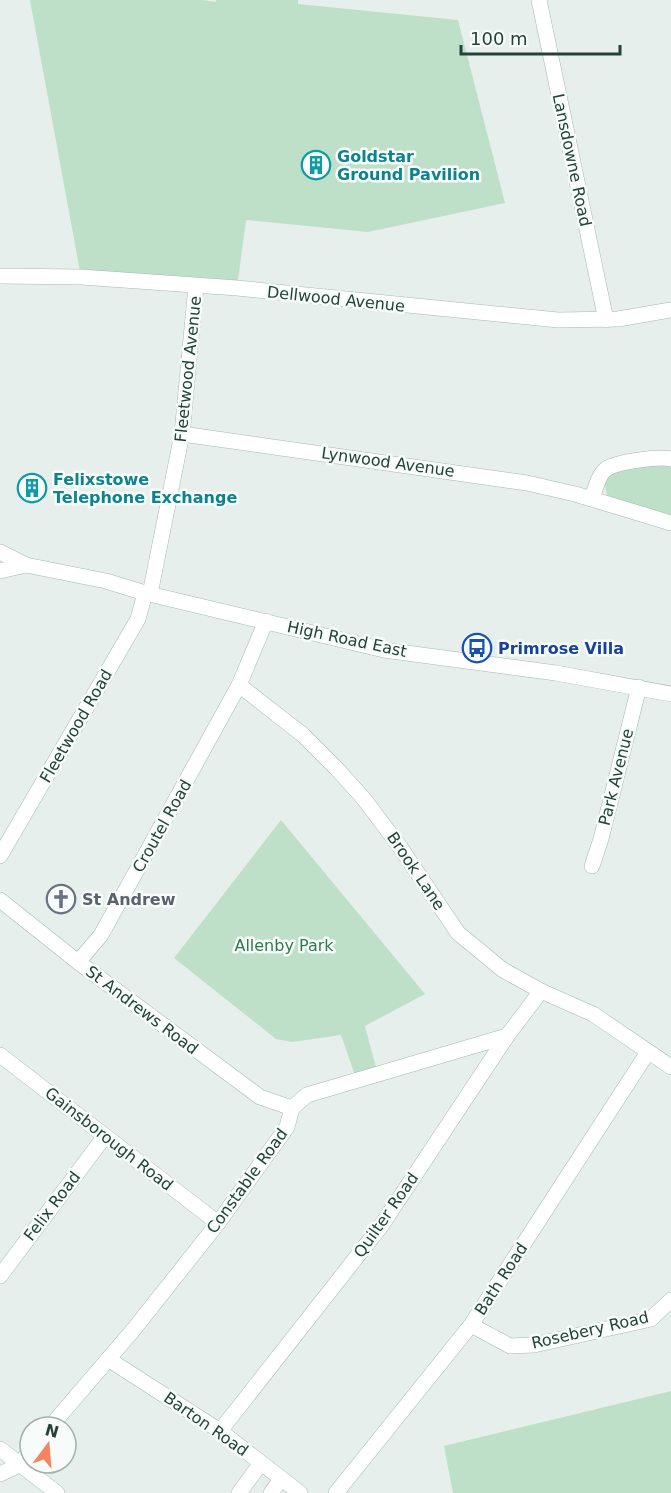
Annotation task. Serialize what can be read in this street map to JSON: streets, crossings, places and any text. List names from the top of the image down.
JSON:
{
  "streets": {
    "street": [
      "Lansdowne Road",
      "Dellwood Avenue",
      "Fleetwood Avenue",
      "Lynwood Avenue",
      "High Road East",
      "Fleetwood Road",
      "Park Avenue",
      "Croutel Road",
      "Brook Lane",
      "St Andrews Road",
      "Gainsborough Road",
      "Constable Road",
      "Felix Road",
      "Quilter Road",
      "Bath Road",
      "Rosebery Road",
      "Barton Road"
    ]
  },
  "crossings": [
    ["Lansdowne Road", "Dellwood Avenue"],
    ["Dellwood Avenue", "Fleetwood Avenue"],
    ["Fleetwood Avenue", "Lynwood Avenue"],
    ["Fleetwood Avenue", "High Road East"],
    ["Fleetwood Avenue", "Fleetwood Road"],
    ["High Road East", "Fleetwood Road"],
    ["High Road East", "Park Avenue"],
    ["Croutel Road", "Brook Lane"],
    ["Croutel Road", "St Andrews Road"],
    ["Brook Lane", "Quilter Road"],
    ["Brook Lane", "Bath Road"],
    ["St Andrews Road", "Constable Road"],
    ["Gainsborough Road", "Constable Road"],
    ["Gainsborough Road", "Felix Road"],
    ["Constable Road", "Quilter Road"],
    ["Constable Road", "Barton Road"],
    ["Quilter Road", "Barton Road"],
    ["Bath Road", "Rosebery Road"]
  ],
  "parks": ["Allenby Park"],
  "places": {
    "building": ["Goldstar Ground Pavilion", "Felixstowe Telephone Exchange"],
    "bus stop": ["Primrose Villa"],
    "church": ["St Andrew"]
  },
  "scale_bar": "100 m",
  "north": "top"
}
